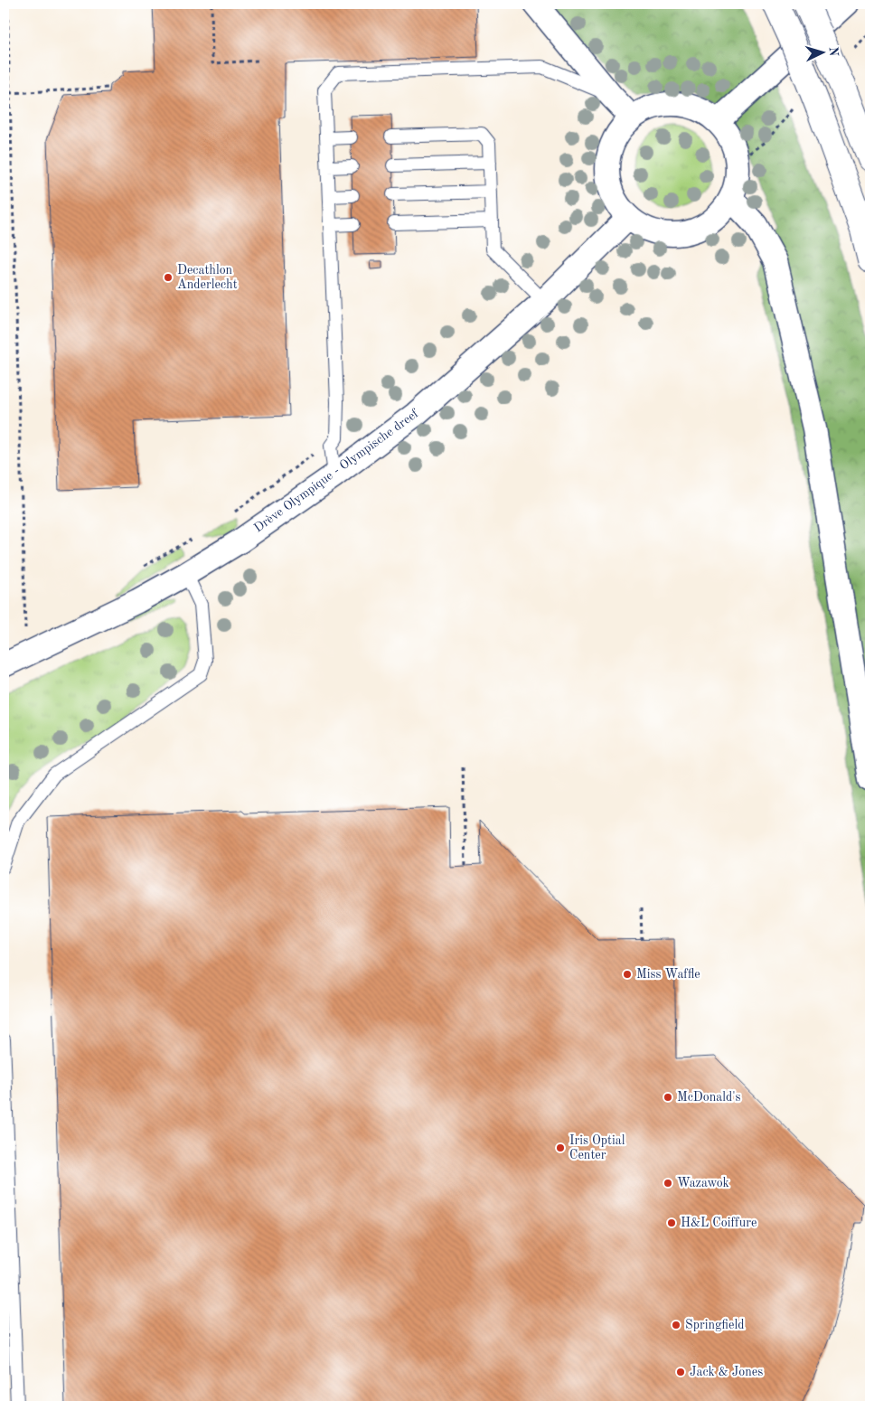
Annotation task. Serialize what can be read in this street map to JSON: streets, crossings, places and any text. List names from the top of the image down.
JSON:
{
  "streets": {
    "street": ["Drève Olympique - Olympische dreef"]
  },
  "places": [
    "Decathlon Anderlecht",
    "Miss Waffle",
    "McDonald's",
    "Iris Optial Center",
    "Wazawok",
    "H&L Coiffure",
    "Springfield",
    "Jack & Jones"
  ],
  "north": "right"
}
